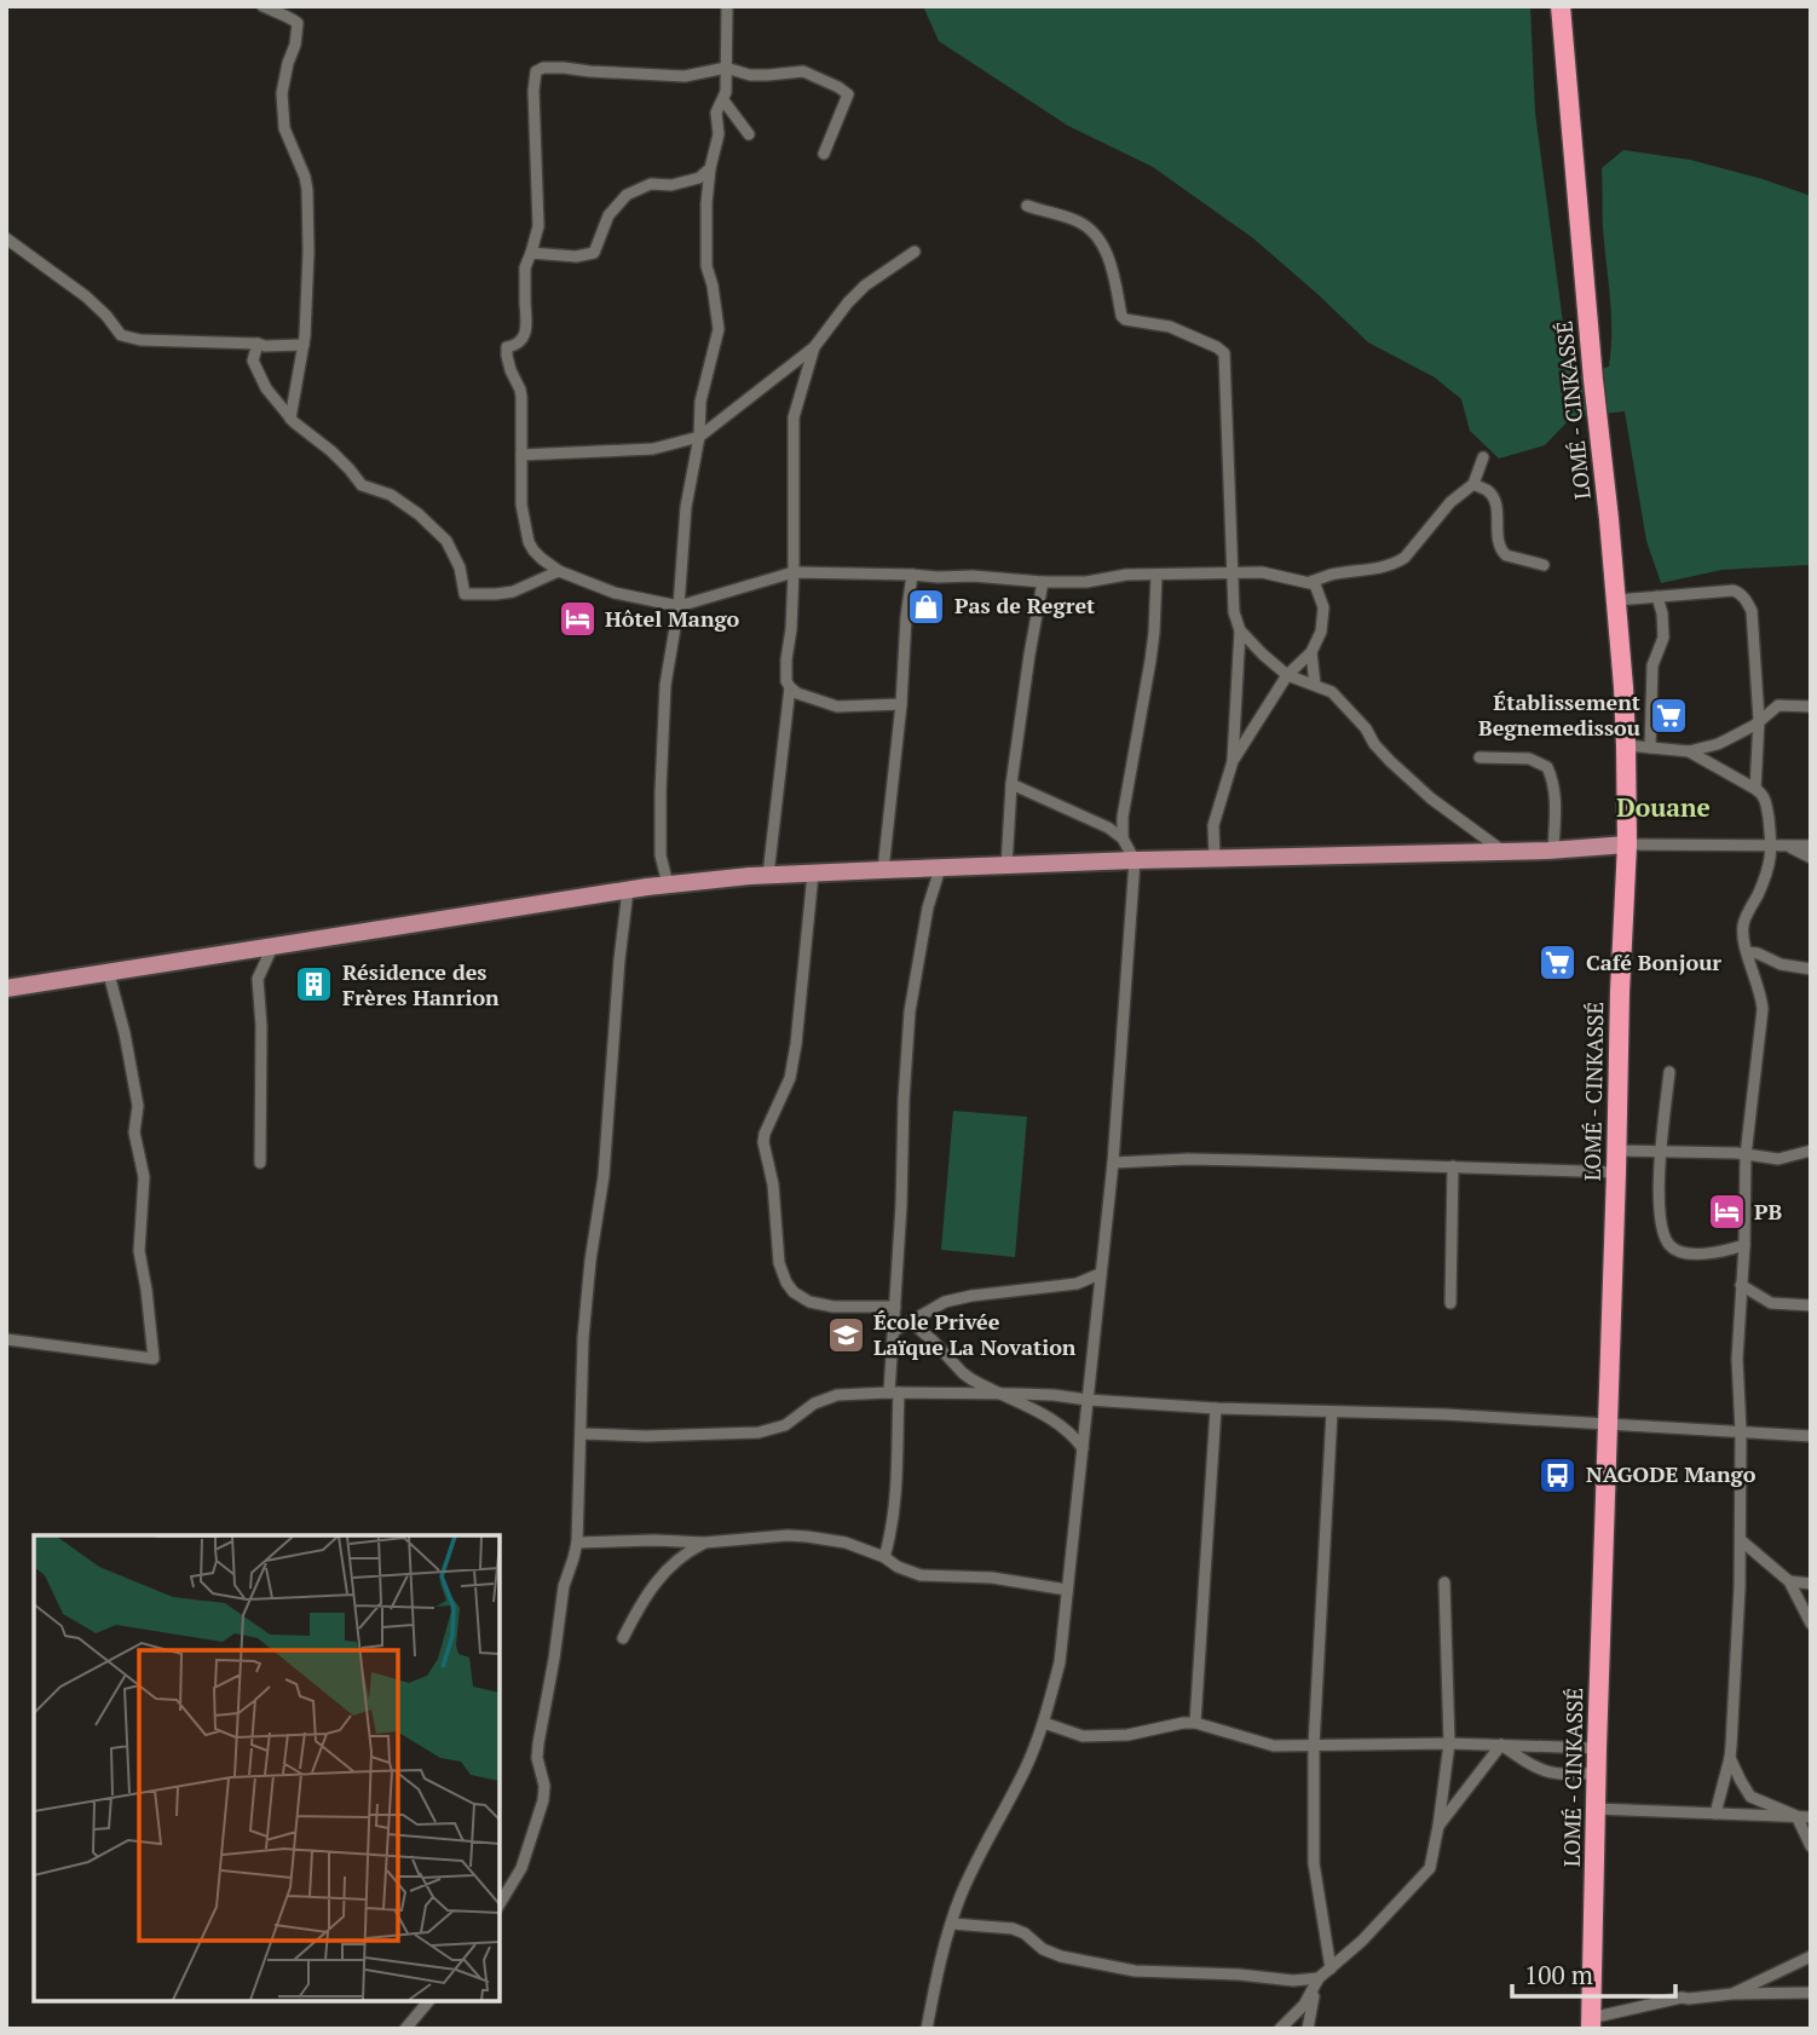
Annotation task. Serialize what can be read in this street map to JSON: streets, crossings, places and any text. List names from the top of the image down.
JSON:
{
  "streets": {
    "highway": ["LOMÉ - CINKASSÉ"]
  },
  "districts": ["Douane"],
  "places": {
    "shop": ["Pas de Regret"],
    "hotel": ["Hôtel Mango", "PB"],
    "supermarket": ["Établissement Begnemedissou", "Café Bonjour"],
    "building": ["Résidence des Frères Hanrion"],
    "school or university": ["École Privée Laïque La Novation"],
    "bus stop": ["NAGODE Mango"]
  },
  "scale_bar": "100 m"
}
